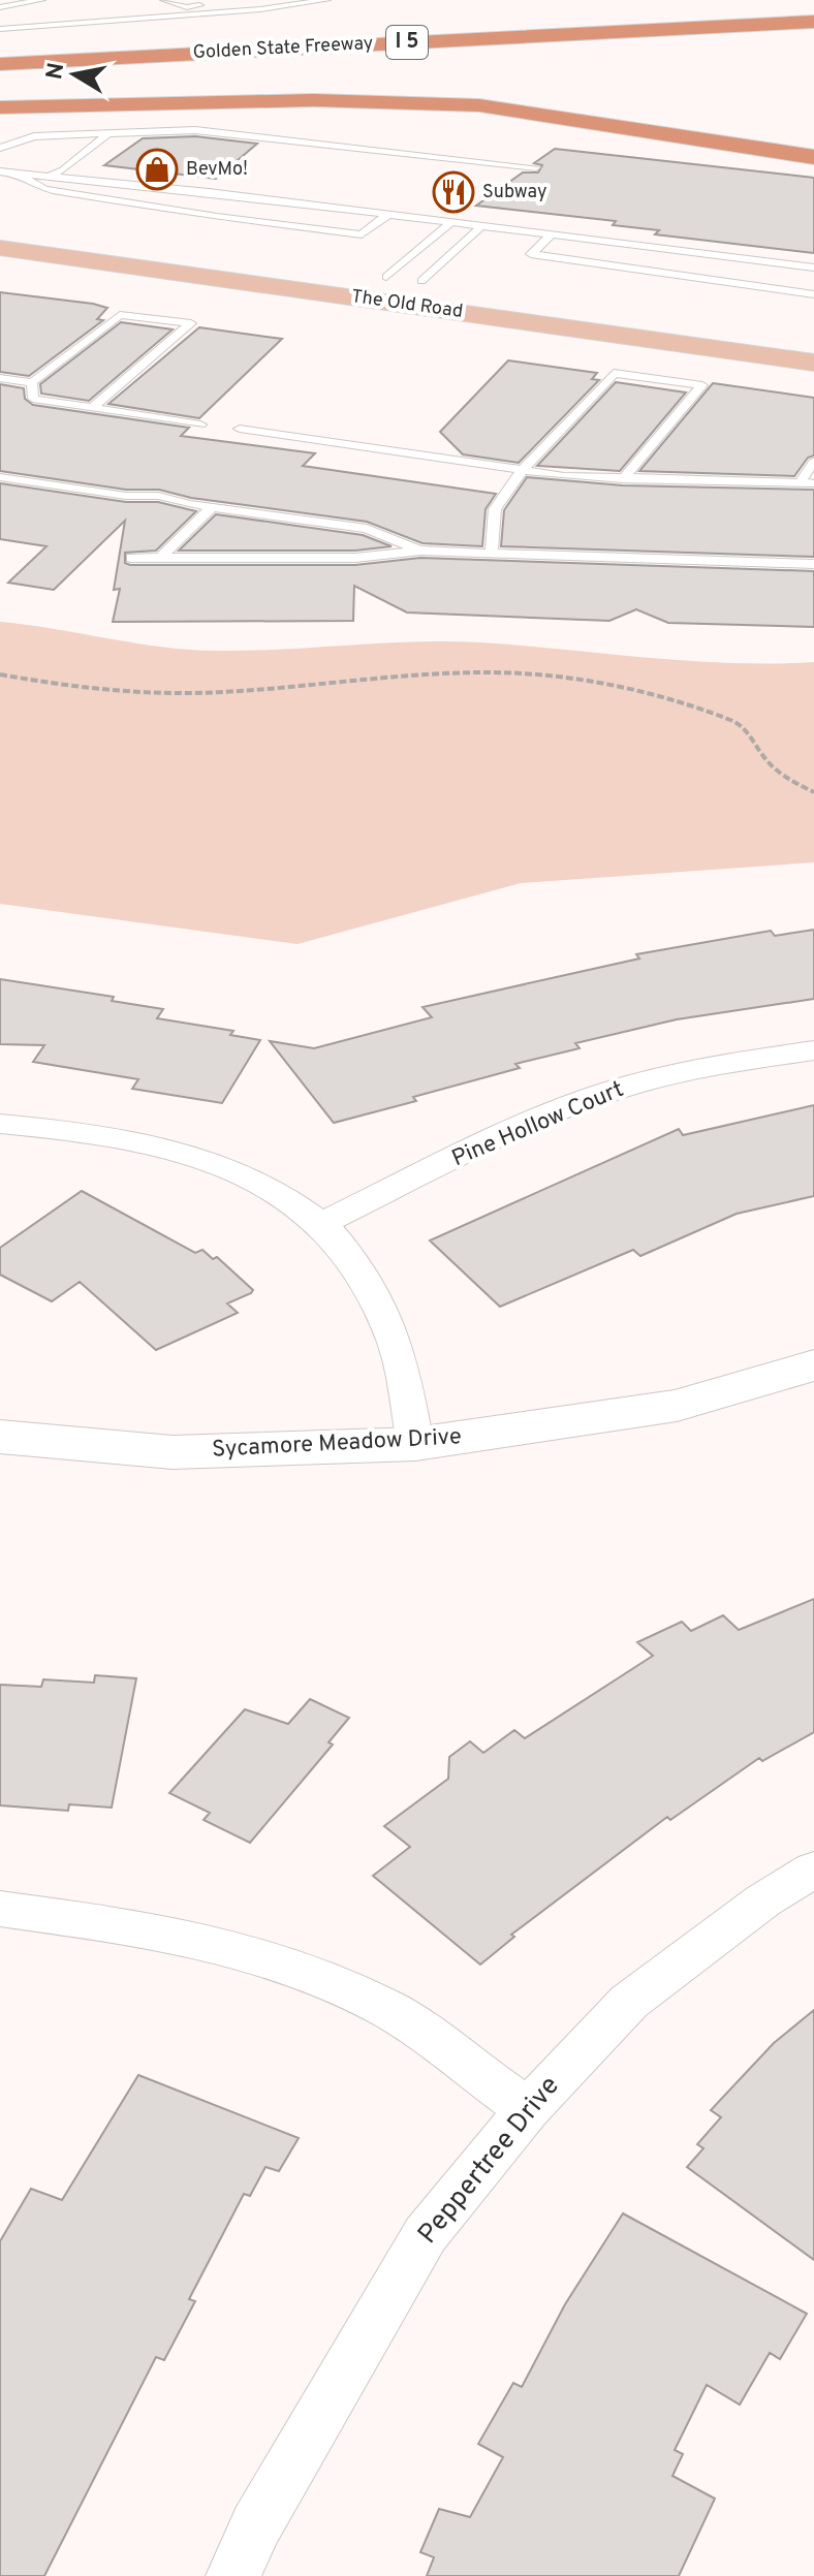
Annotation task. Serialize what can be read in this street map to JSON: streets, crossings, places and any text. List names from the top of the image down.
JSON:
{
  "streets": {
    "highway": ["I 5", "Golden State Freeway"],
    "main road": ["The Old Road"],
    "street": ["Pine Hollow Court", "Sycamore Meadow Drive", "Peppertree Drive"]
  },
  "places": {
    "shop": ["BevMo!"],
    "restaurant": ["Subway"]
  },
  "north": "left"
}
